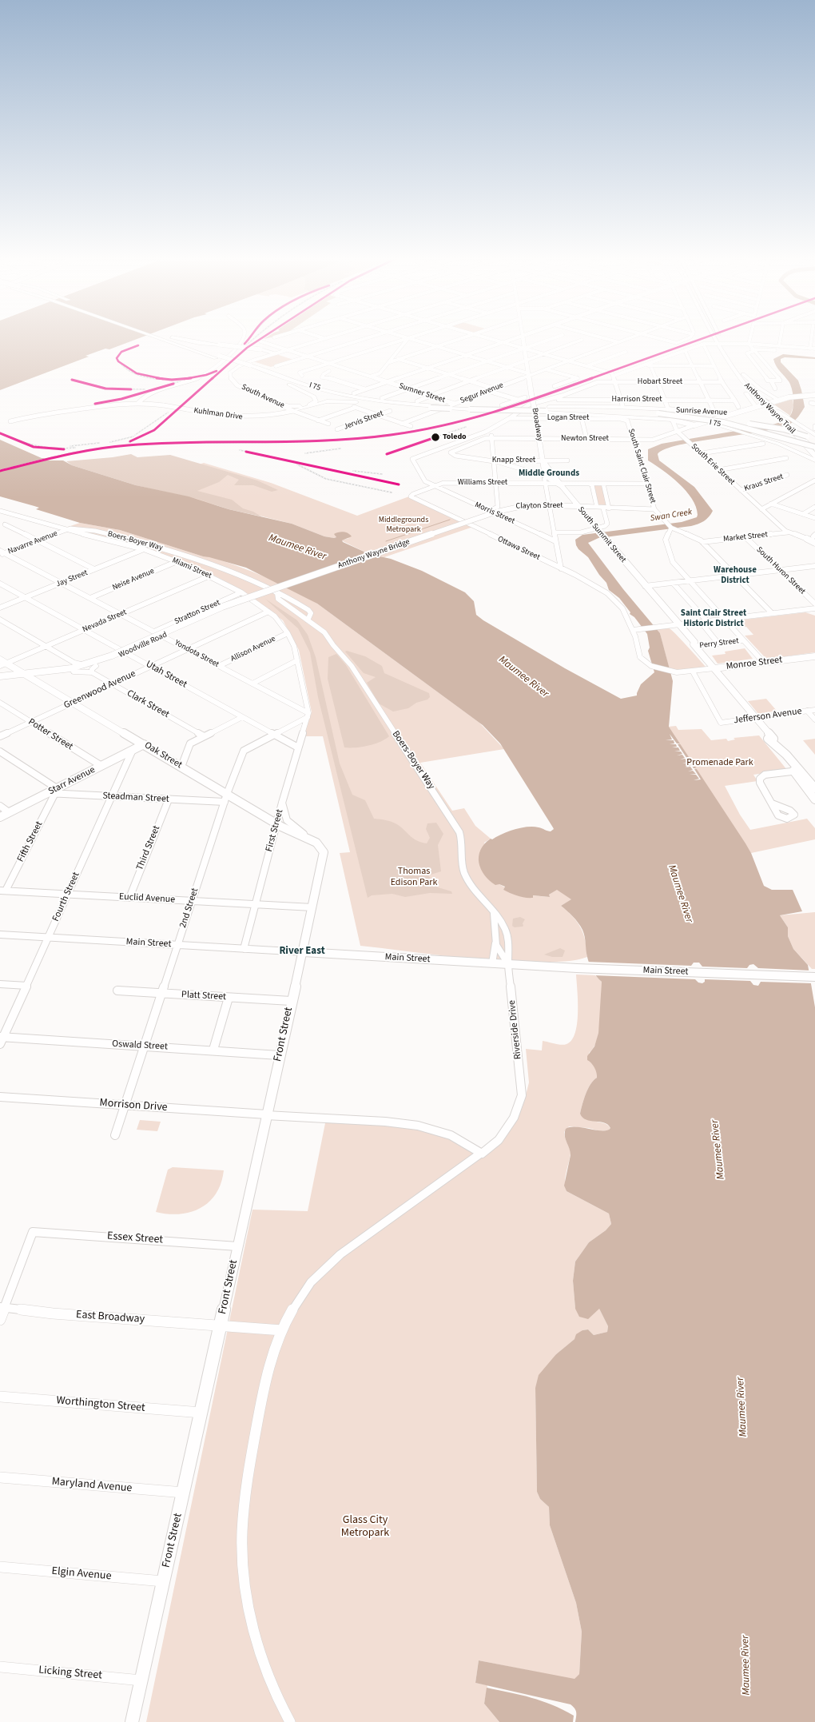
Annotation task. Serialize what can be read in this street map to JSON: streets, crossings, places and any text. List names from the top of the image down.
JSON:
{
  "streets": {
    "highway": ["I 75", "Anthony Wayne Trail"],
    "main road": [
      "Sunrise Avenue",
      "Broadway",
      "Clayton Street",
      "South Summit Street",
      "Anthony Wayne Bridge",
      "Woodville Road",
      "Monroe Street",
      "Oak Street",
      "Starr Avenue",
      "Main Street",
      "Front Street"
    ],
    "street": [
      "Hobart Street",
      "Sumner Street",
      "Segur Avenue",
      "South Avenue",
      "Harrison Street",
      "Kuhlman Drive",
      "Logan Street",
      "Jervis Street",
      "Newton Street",
      "Knapp Street",
      "South Erie Street",
      "South Saint Clair Street",
      "Williams Street",
      "Kraus Street",
      "Morris Street",
      "Market Street",
      "Boers-Boyer Way",
      "Navarre Avenue",
      "Ottawa Street",
      "Miami Street",
      "South Huron Street",
      "Jay Street",
      "Neise Avenue",
      "Stratton Street",
      "Nevada Street",
      "Perry Street",
      "Allison Avenue",
      "Yondota Street",
      "Utah Street",
      "Greenwood Avenue",
      "Clark Street",
      "Jefferson Avenue",
      "Potter Street",
      "Steadman Street",
      "First Street",
      "Fifth Street",
      "Third Street",
      "Fourth Street",
      "Euclid Avenue",
      "2nd Street",
      "Platt Street",
      "Riverside Drive",
      "Oswald Street",
      "Morrison Drive",
      "Essex Street",
      "East Broadway",
      "Worthington Street",
      "Maryland Avenue",
      "Elgin Avenue",
      "Licking Street"
    ]
  },
  "crossings": [
    ["Hobart Street", "South Erie Street"],
    ["I 75", "Sumner Street"],
    ["I 75", "Segur Avenue"],
    ["I 75", "South Avenue"],
    ["Sumner Street", "Segur Avenue"],
    ["Sumner Street", "South Avenue"],
    ["Segur Avenue", "Broadway"],
    ["South Avenue", "Kuhlman Drive"],
    ["Harrison Street", "South Erie Street"],
    ["Sunrise Avenue", "South Erie Street"],
    ["Logan Street", "Broadway"],
    ["Logan Street", "South Saint Clair Street"],
    ["Broadway", "Newton Street"],
    ["Broadway", "Knapp Street"],
    ["Broadway", "Williams Street"],
    ["Broadway", "Clayton Street"],
    ["Broadway", "Morris Street"],
    ["Broadway", "South Summit Street"],
    ["Broadway", "Ottawa Street"],
    ["Newton Street", "Knapp Street"],
    ["Newton Street", "South Erie Street"],
    ["Newton Street", "South Saint Clair Street"],
    ["South Erie Street", "Kraus Street"],
    ["South Erie Street", "Market Street"],
    ["South Saint Clair Street", "Williams Street"],
    ["South Saint Clair Street", "Clayton Street"],
    ["Williams Street", "Morris Street"],
    ["Williams Street", "South Summit Street"],
    ["Williams Street", "Ottawa Street"],
    ["Clayton Street", "South Summit Street"],
    ["Clayton Street", "Anthony Wayne Bridge"],
    ["Morris Street", "Ottawa Street"],
    ["South Summit Street", "Perry Street"],
    ["South Summit Street", "Monroe Street"],
    ["South Summit Street", "Jefferson Avenue"],
    ["Market Street", "South Huron Street"],
    ["Boers-Boyer Way", "Navarre Avenue"],
    ["Boers-Boyer Way", "Miami Street"],
    ["Boers-Boyer Way", "Main Street"],
    ["Boers-Boyer Way", "Riverside Drive"],
    ["Navarre Avenue", "Miami Street"],
    ["Navarre Avenue", "Yondota Street"],
    ["Ottawa Street", "Monroe Street"],
    ["Anthony Wayne Bridge", "Woodville Road"],
    ["Miami Street", "Jay Street"],
    ["Miami Street", "Neise Avenue"],
    ["Miami Street", "Stratton Street"],
    ["Miami Street", "Nevada Street"],
    ["Miami Street", "Allison Avenue"],
    ["Miami Street", "Yondota Street"],
    ["Miami Street", "Greenwood Avenue"],
    ["Miami Street", "First Street"],
    ["Miami Street", "2nd Street"],
    ["Jay Street", "Yondota Street"],
    ["Jay Street", "Utah Street"],
    ["Neise Avenue", "Yondota Street"],
    ["Stratton Street", "Yondota Street"],
    ["Nevada Street", "Yondota Street"],
    ["Nevada Street", "Utah Street"],
    ["Nevada Street", "Oak Street"],
    ["Woodville Road", "Clark Street"],
    ["Woodville Road", "Oak Street"],
    ["Allison Avenue", "Yondota Street"],
    ["Yondota Street", "Greenwood Avenue"],
    ["Yondota Street", "First Street"],
    ["Yondota Street", "2nd Street"],
    ["Monroe Street", "Jefferson Avenue"],
    ["Utah Street", "Greenwood Avenue"],
    ["Utah Street", "First Street"],
    ["Utah Street", "2nd Street"],
    ["Greenwood Avenue", "Clark Street"],
    ["Greenwood Avenue", "Potter Street"],
    ["Greenwood Avenue", "Oak Street"],
    ["Potter Street", "Starr Avenue"],
    ["Oak Street", "Starr Avenue"],
    ["Oak Street", "First Street"],
    ["Oak Street", "2nd Street"],
    ["Oak Street", "Front Street"],
    ["Starr Avenue", "Steadman Street"],
    ["Starr Avenue", "Fifth Street"],
    ["Starr Avenue", "Fourth Street"],
    ["Steadman Street", "Fifth Street"],
    ["Steadman Street", "Third Street"],
    ["Steadman Street", "Fourth Street"],
    ["Steadman Street", "2nd Street"],
    ["First Street", "Euclid Avenue"],
    ["First Street", "2nd Street"],
    ["First Street", "Main Street"],
    ["Fifth Street", "Euclid Avenue"],
    ["Third Street", "Euclid Avenue"],
    ["Fourth Street", "Euclid Avenue"],
    ["Fourth Street", "Main Street"],
    ["Fourth Street", "Oswald Street"],
    ["Euclid Avenue", "2nd Street"],
    ["Euclid Avenue", "Front Street"],
    ["2nd Street", "Main Street"],
    ["2nd Street", "Platt Street"],
    ["2nd Street", "Oswald Street"],
    ["2nd Street", "Morrison Drive"],
    ["Main Street", "Riverside Drive"],
    ["Main Street", "Front Street"],
    ["Platt Street", "Front Street"],
    ["Riverside Drive", "Morrison Drive"],
    ["Front Street", "Oswald Street"],
    ["Front Street", "Morrison Drive"],
    ["Front Street", "Essex Street"],
    ["Front Street", "East Broadway"],
    ["Front Street", "Worthington Street"],
    ["Front Street", "Maryland Avenue"],
    ["Front Street", "Elgin Avenue"],
    ["Front Street", "Licking Street"],
    ["Essex Street", "East Broadway"]
  ],
  "districts": [
    "Middle Grounds",
    "Warehouse District",
    "Saint Clair Street Historic District",
    "River East"
  ],
  "water": ["Swan Creek", "Maumee River"],
  "parks": [
    "Middlegrounds Metropark",
    "Promenade Park",
    "Thomas Edison Park",
    "Glass City Metropark"
  ],
  "places": ["Toledo"]
}
